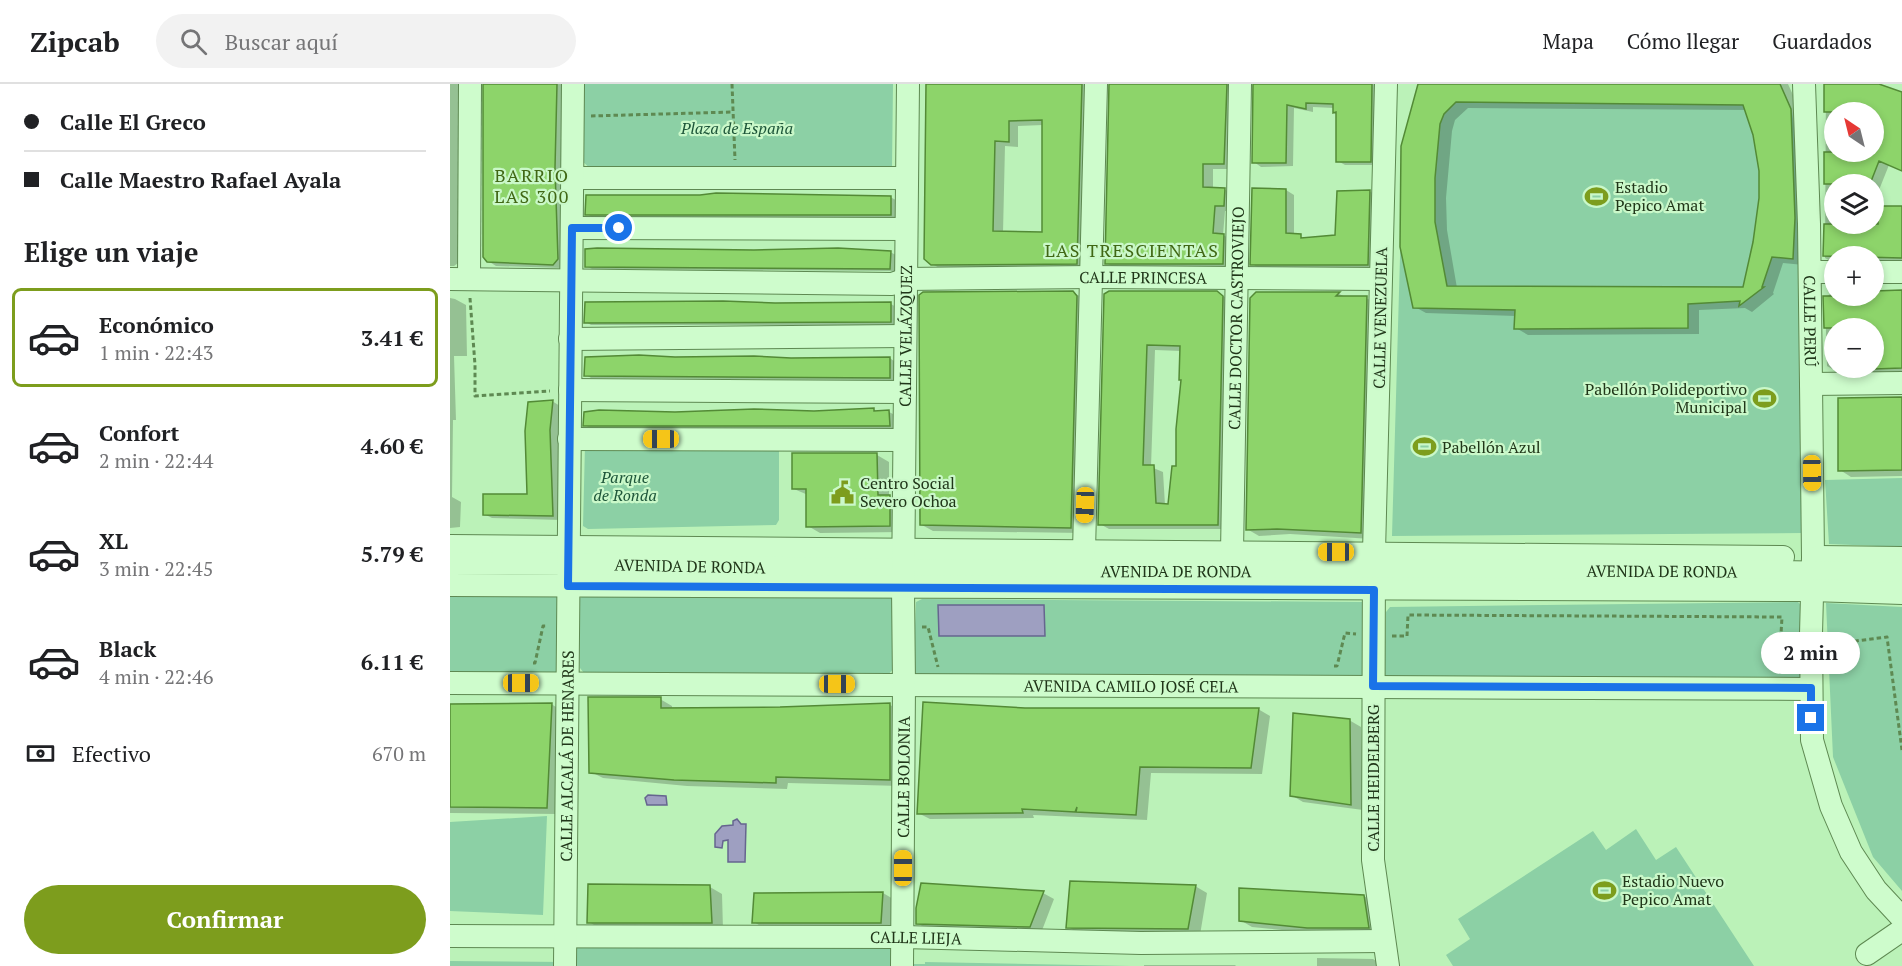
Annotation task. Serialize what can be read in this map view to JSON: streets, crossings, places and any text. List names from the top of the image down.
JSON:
{
  "streets": {
    "street": [
      "CALLE PRINCESA",
      "CALLE DOCTOR CASTROVIEJO",
      "CALLE VENEZUELA",
      "CALLE PERÚ",
      "CALLE VELÁZQUEZ",
      "AVENIDA DE RONDA",
      "AVENIDA CAMILO JOSÉ CELA",
      "CALLE ALCALÁ DE HENARES",
      "CALLE BOLONIA",
      "CALLE HEIDELBERG",
      "CALLE LIEJA"
    ]
  },
  "crossings": [
    ["CALLE PRINCESA", "CALLE DOCTOR CASTROVIEJO"],
    ["CALLE PRINCESA", "CALLE VENEZUELA"],
    ["CALLE PRINCESA", "CALLE VELÁZQUEZ"],
    ["CALLE PRINCESA", "CALLE ALCALÁ DE HENARES"],
    ["CALLE DOCTOR CASTROVIEJO", "AVENIDA DE RONDA"],
    ["CALLE VENEZUELA", "AVENIDA DE RONDA"],
    ["CALLE VENEZUELA", "CALLE HEIDELBERG"],
    ["CALLE PERÚ", "AVENIDA DE RONDA"],
    ["CALLE PERÚ", "AVENIDA CAMILO JOSÉ CELA"],
    ["CALLE VELÁZQUEZ", "AVENIDA DE RONDA"],
    ["CALLE VELÁZQUEZ", "CALLE BOLONIA"],
    ["AVENIDA DE RONDA", "CALLE ALCALÁ DE HENARES"],
    ["AVENIDA DE RONDA", "CALLE BOLONIA"],
    ["AVENIDA DE RONDA", "CALLE HEIDELBERG"],
    ["AVENIDA CAMILO JOSÉ CELA", "CALLE ALCALÁ DE HENARES"],
    ["AVENIDA CAMILO JOSÉ CELA", "CALLE BOLONIA"],
    ["AVENIDA CAMILO JOSÉ CELA", "CALLE HEIDELBERG"],
    ["CALLE ALCALÁ DE HENARES", "CALLE LIEJA"],
    ["CALLE BOLONIA", "CALLE LIEJA"],
    ["CALLE HEIDELBERG", "CALLE LIEJA"]
  ],
  "districts": ["BARRIO LAS 300", "LAS TRESCIENTAS"],
  "parks": ["Plaza de España", "Parque de Ronda"],
  "places": {
    "sports": [
      "Estadio Pepico Amat",
      "Pabellón Polideportivo Municipal",
      "Pabellón Azul",
      "Estadio Nuevo Pepico Amat"
    ],
    "public building": ["Centro Social Severo Ochoa"]
  },
  "north": "top left",
  "page": {
    "header": "Zipcab",
    "search": "Buscar aquí",
    "nav": ["Mapa", "Cómo llegar", "Guardados"],
    "banner": ["Calle El Greco", "Calle Maestro Rafael Ayala"],
    "map_buttons": ["+", "−"],
    "heading": "Elige un viaje",
    "list": [
      {
        "name": "Económico",
        "note": "1 min · 22:43",
        "value": "3.41 €"
      },
      {
        "name": "Confort",
        "note": "2 min · 22:44",
        "value": "4.60 €"
      },
      {
        "name": "XL",
        "note": "3 min · 22:45",
        "value": "5.79 €"
      },
      {
        "name": "Black",
        "note": "4 min · 22:46",
        "value": "6.11 €"
      }
    ],
    "bubble": "2 min",
    "pay": ["Efectivo", "670 m"],
    "buttons": "Confirmar"
  }
}
